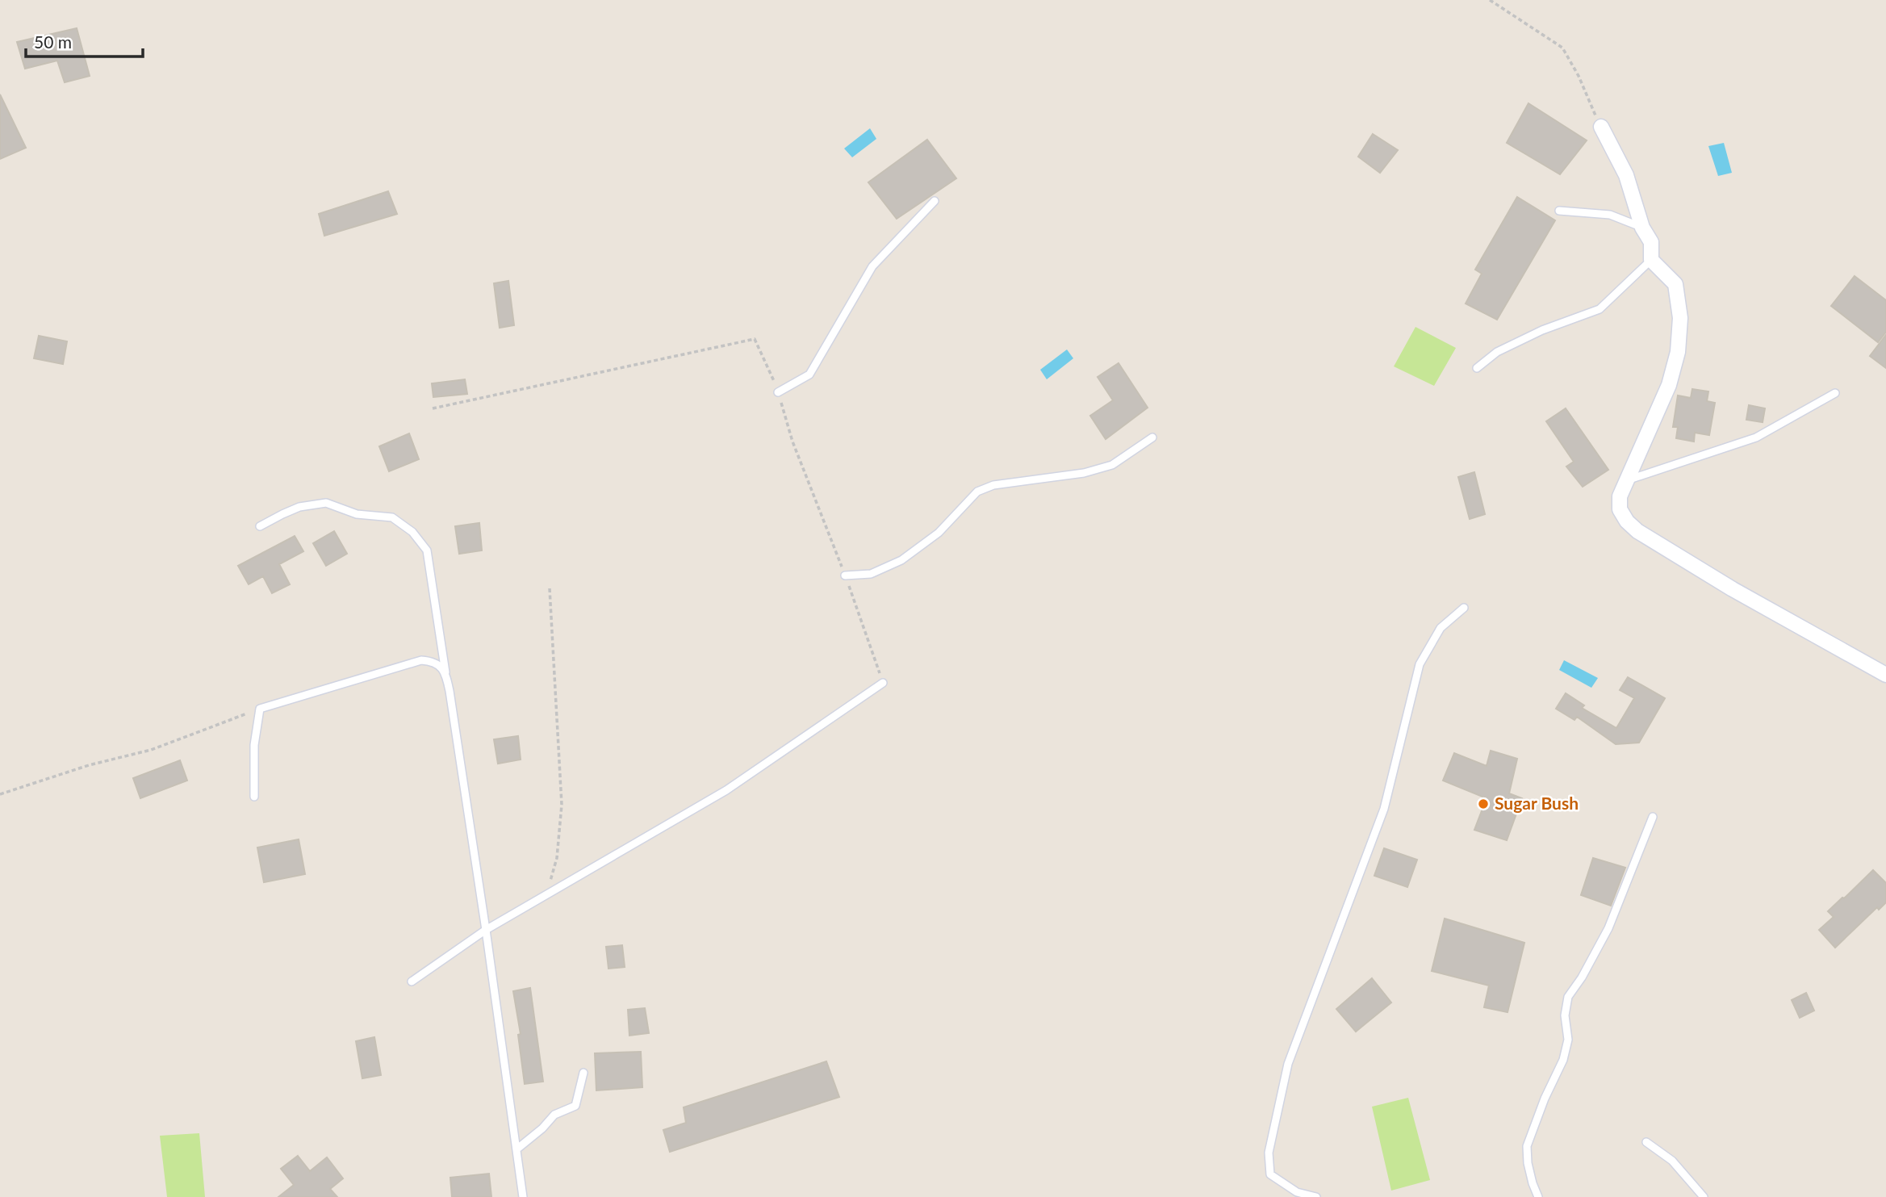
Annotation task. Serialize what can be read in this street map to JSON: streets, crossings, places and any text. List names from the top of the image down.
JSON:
{
  "places": ["Sugar Bush"],
  "scale_bar": "50 m"
}
